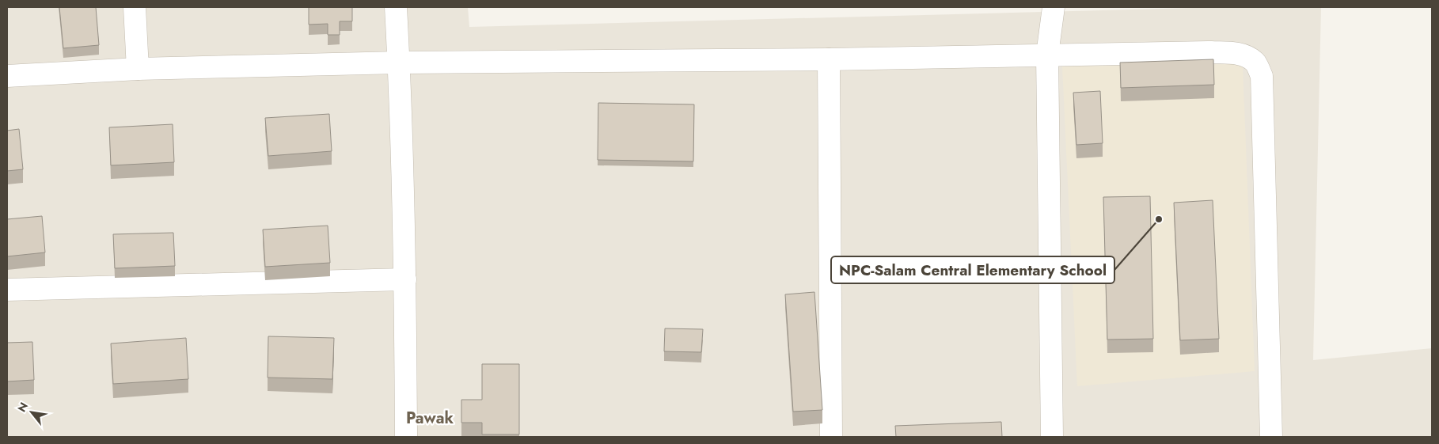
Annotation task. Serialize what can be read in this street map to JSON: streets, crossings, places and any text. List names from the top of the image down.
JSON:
{
  "districts": ["Pawak"],
  "places": ["NPC-Salam Central Elementary School"],
  "north": "top left"
}
